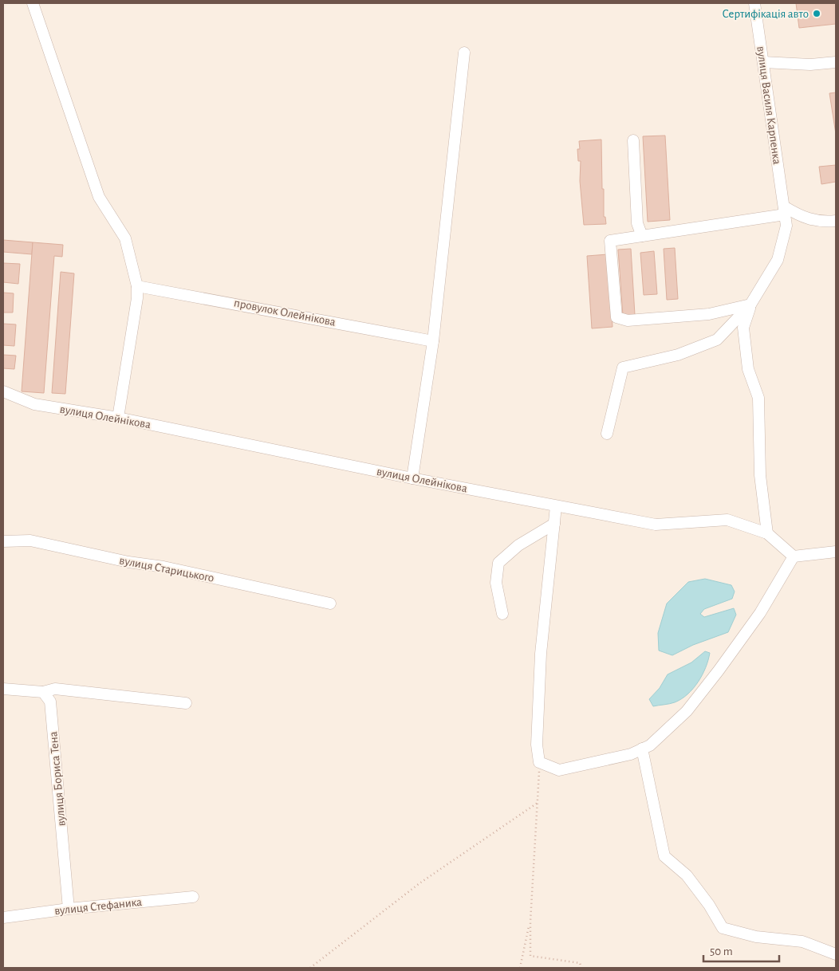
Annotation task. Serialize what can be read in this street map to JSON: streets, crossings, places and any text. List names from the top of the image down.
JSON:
{
  "streets": {
    "street": [
      "вулиця Василя Карпенка",
      "провулок Олейнікова",
      "вулиця Олейнікова",
      "вулиця Старицького",
      "вулиця Бориса Тена",
      "вулиця Стефаника"
    ]
  },
  "crossings": [
    ["вулиця Бориса Тена", "вулиця Стефаника"]
  ],
  "places": ["Сертифікація авто"],
  "scale_bar": "50 m"
}
